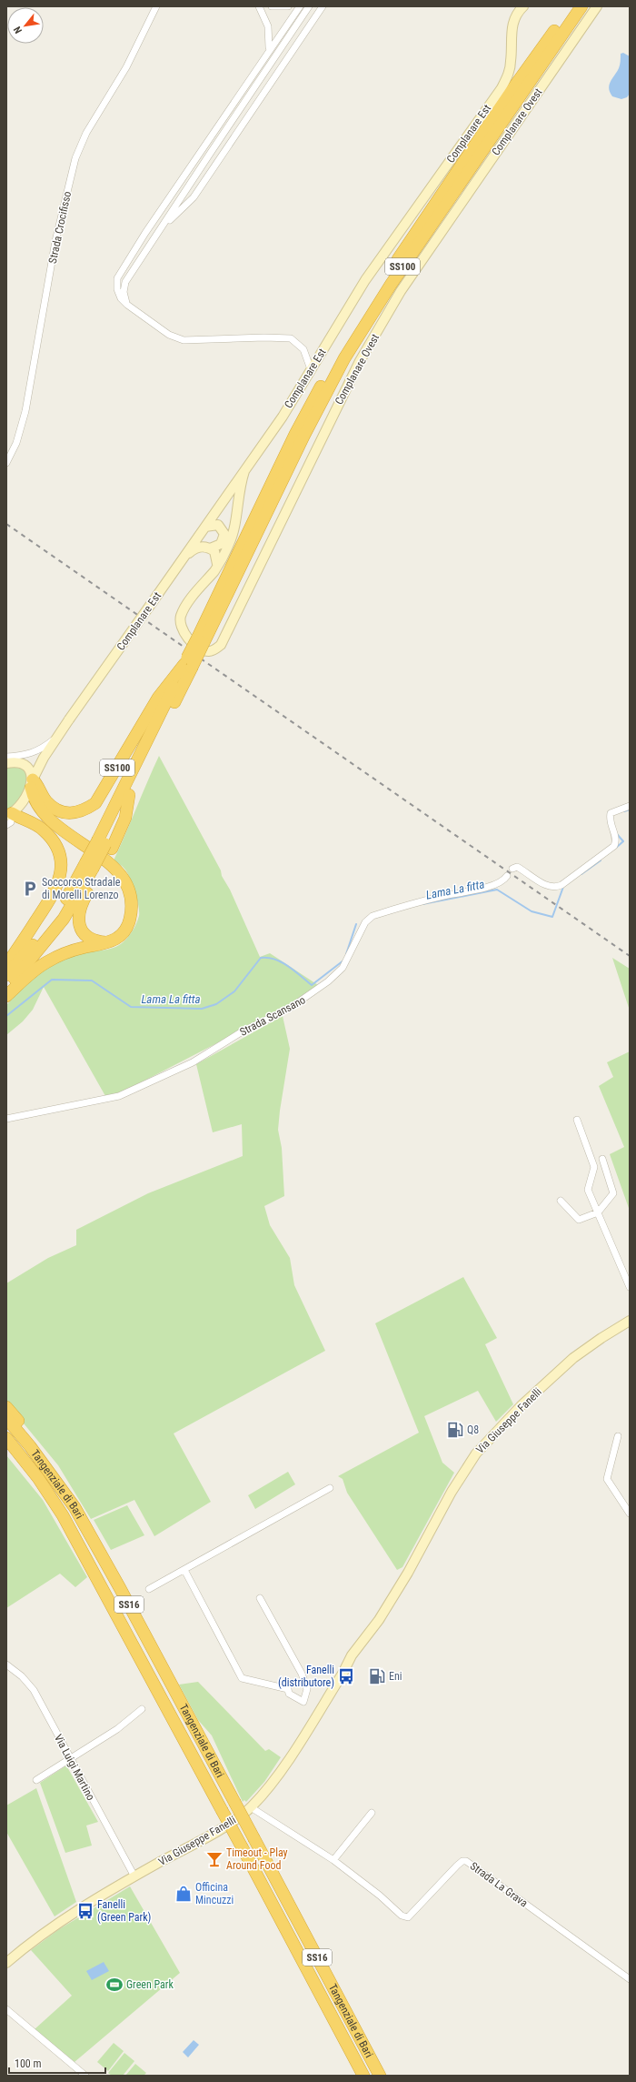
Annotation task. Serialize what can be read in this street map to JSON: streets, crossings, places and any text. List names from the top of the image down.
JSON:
{
  "streets": {
    "highway": ["SS100", "Tangenziale di Bari", "SS16"],
    "main road": ["Complanare Ovest", "Complanare Est", "Via Giuseppe Fanelli"],
    "street": [
      "Strada Crocifisso",
      "Strada Scansano",
      "Via Luigi Martino",
      "Strada La Grava"
    ]
  },
  "crossings": [
    ["Complanare Ovest", "Complanare Est"],
    ["Complanare Est", "SS100"],
    ["Via Giuseppe Fanelli", "Via Luigi Martino"],
    ["Via Giuseppe Fanelli", "Strada La Grava"]
  ],
  "water": ["Lama La fitta"],
  "places": {
    "parking": ["Soccorso Stradale di Morelli Lorenzo"],
    "fuel station": ["Q8", "Eni"],
    "bus stop": ["Fanelli (distributore)", "Fanelli (Green Park)"],
    "bar": ["Timeout - Play Around Food"],
    "shop": ["Officina Mincuzzi"],
    "sports": ["Green Park"]
  },
  "scale_bar": "100 m",
  "north": "bottom left"
}
